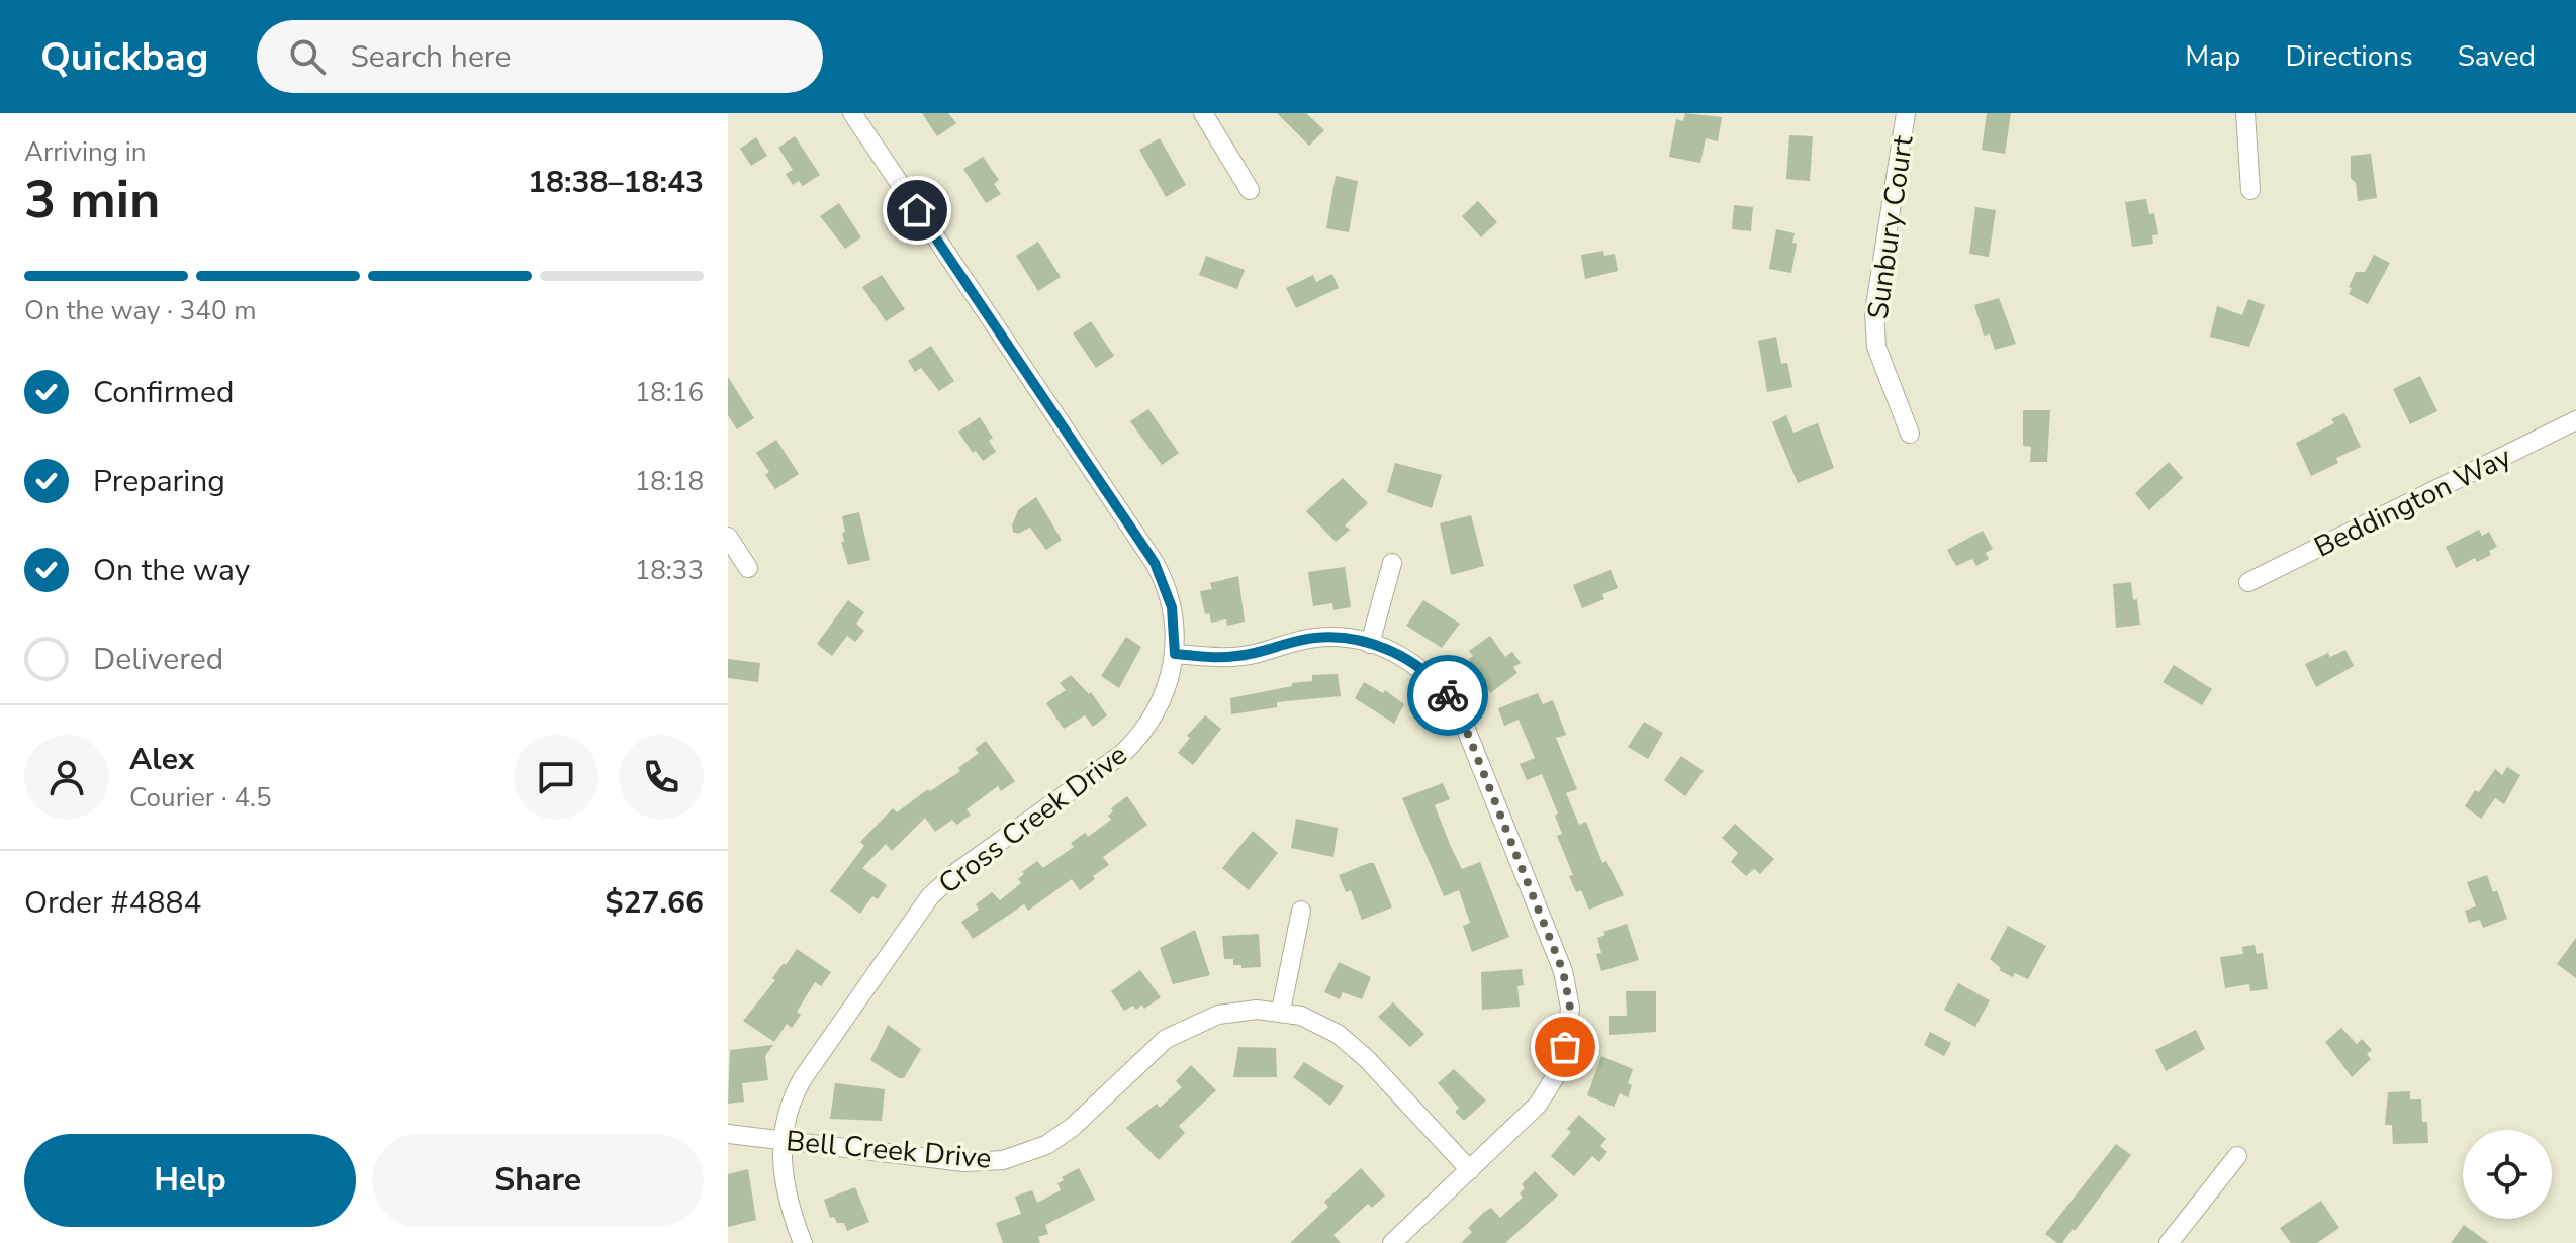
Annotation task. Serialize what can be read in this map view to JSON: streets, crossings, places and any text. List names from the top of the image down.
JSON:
{
  "streets": {
    "street": [
      "Sunbury Court",
      "Beddington Way",
      "Cross Creek Drive",
      "Bell Creek Drive"
    ]
  },
  "crossings": [
    ["Cross Creek Drive", "Bell Creek Drive"]
  ],
  "page": {
    "header": "Quickbag",
    "search": "Search here",
    "nav": ["Map", "Directions", "Saved"],
    "heading": ["3 min", "Arriving in", "18:38–18:43"],
    "panel": [
      "Alex",
      "Courier · 4.5",
      "Order #4884",
      "$27.66"
    ],
    "bar": "On the way · 340 m",
    "list": [
      ["Confirmed", "18:16"],
      ["Preparing", "18:18"],
      ["On the way", "18:33"],
      "Delivered"
    ],
    "buttons": ["Help", "Share"]
  }
}
